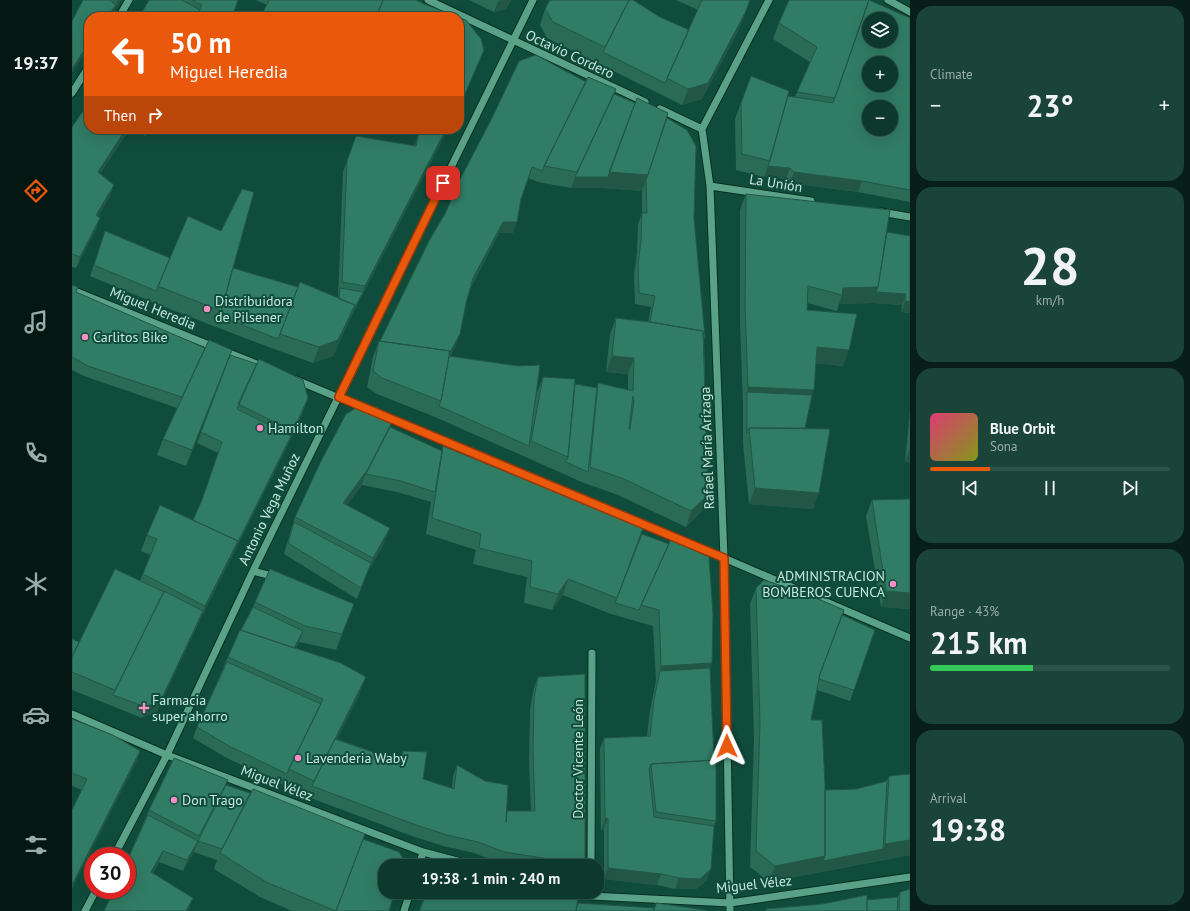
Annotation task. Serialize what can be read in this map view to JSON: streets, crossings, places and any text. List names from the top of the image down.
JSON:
{
  "streets": {
    "street": [
      "Octavio Cordero",
      "La Unión",
      "Miguel Heredia",
      "Rafael María Arízaga",
      "Antonio Vega Muñoz",
      "Doctor Vicente León",
      "Miguel Vélez"
    ]
  },
  "crossings": [
    ["Octavio Cordero", "Rafael María Arízaga"],
    ["Octavio Cordero", "Antonio Vega Muñoz"],
    ["La Unión", "Rafael María Arízaga"],
    ["Rafael María Arízaga", "Miguel Vélez"],
    ["Antonio Vega Muñoz", "Miguel Vélez"]
  ],
  "places": {
    "other": [
      "Distribuidora de Pilsener",
      "Carlitos Bike",
      "Hamilton",
      "ADMINISTRACION BOMBEROS CUENCA",
      "Lavenderia Waby",
      "Don Trago"
    ],
    "health": ["Farmacia super ahorro"]
  },
  "page": {
    "tabs": "19:37",
    "tile": [
      "Climate",
      ["28", "km/h"],
      ["Range · 43%", "215 km"],
      ["Arrival", "19:38"]
    ],
    "map_buttons": ["+", "−"],
    "turn": ["50 m", "Miguel Heredia"],
    "heat": ["−", "23°", "+"],
    "then": "Then",
    "song": ["Blue Orbit", "Sona"],
    "limit": "30",
    "trip": "19:38 · 1 min · 240 m"
  }
}
